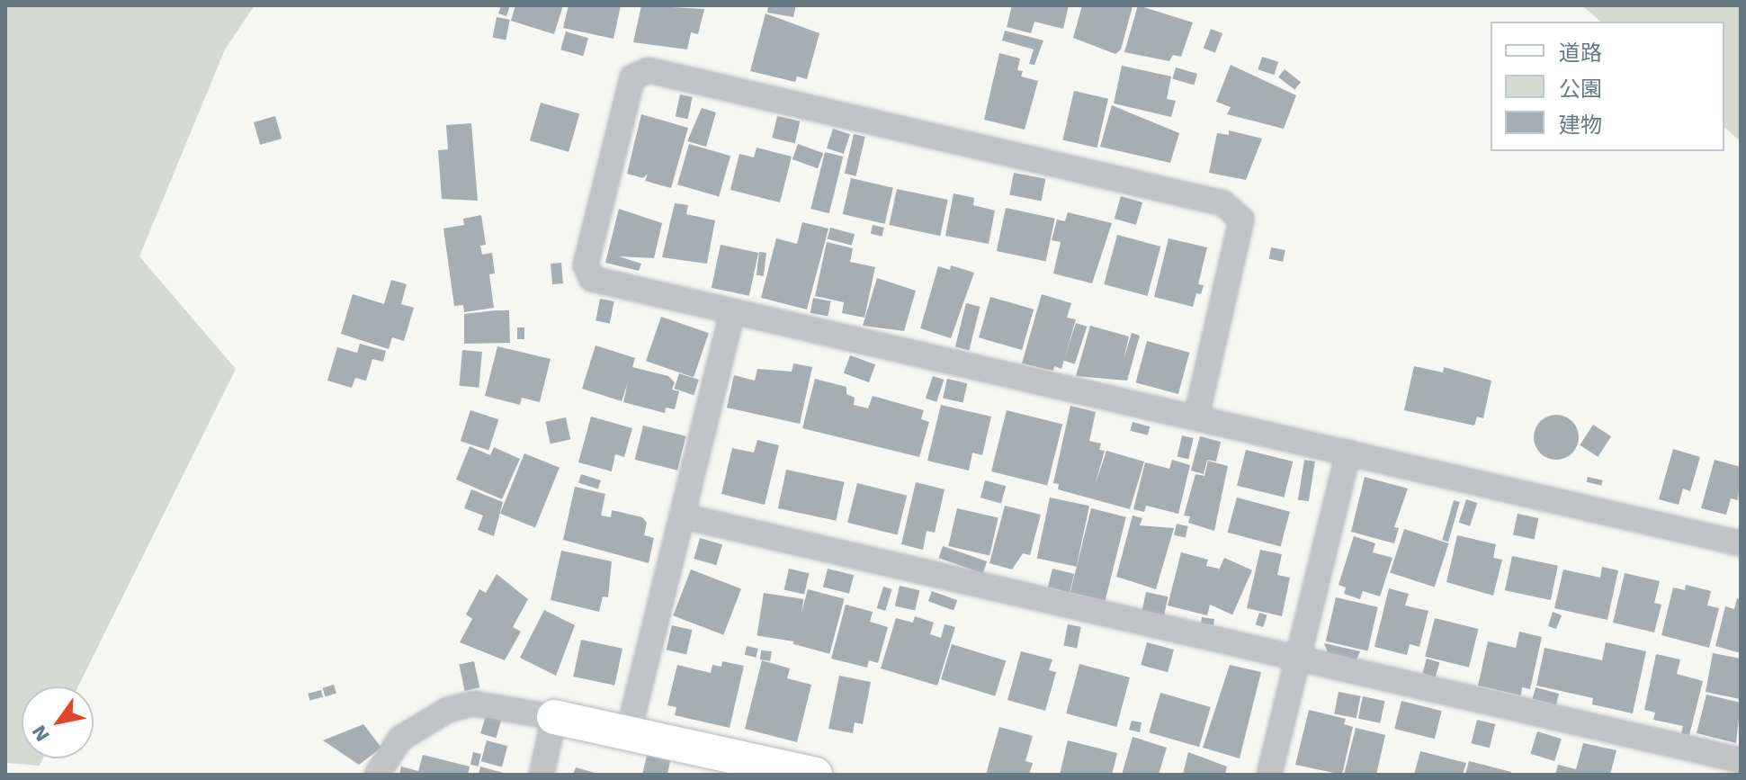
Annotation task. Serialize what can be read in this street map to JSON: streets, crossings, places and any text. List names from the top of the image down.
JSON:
{
  "legend": ["道路", "公園", "建物"],
  "north": "bottom left"
}
